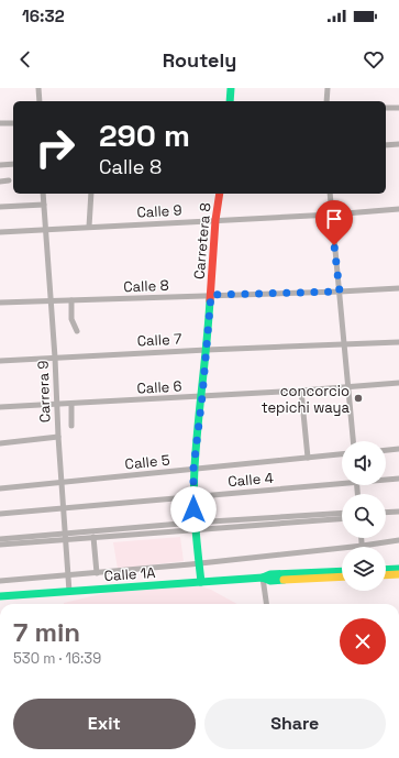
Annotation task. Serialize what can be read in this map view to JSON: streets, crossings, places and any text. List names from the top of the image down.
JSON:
{
  "streets": {
    "street": [
      "Calle 9",
      "Carretera 8",
      "Calle 8",
      "Calle 7",
      "Calle 6",
      "Carrera 9",
      "Calle 5",
      "Calle 4",
      "Calle 1A"
    ]
  },
  "crossings": [
    ["Calle 9", "Carretera 8"],
    ["Calle 9", "Carrera 9"],
    ["Carretera 8", "Calle 8"],
    ["Carretera 8", "Calle 7"],
    ["Carretera 8", "Calle 6"],
    ["Carretera 8", "Calle 5"],
    ["Carretera 8", "Calle 4"],
    ["Carretera 8", "Calle 1A"],
    ["Calle 8", "Carrera 9"],
    ["Calle 7", "Carrera 9"],
    ["Calle 6", "Carrera 9"],
    ["Carrera 9", "Calle 5"],
    ["Carrera 9", "Calle 4"],
    ["Carrera 9", "Calle 1A"]
  ],
  "places": ["concorcio tepichi waya"],
  "page": {
    "status": "16:32",
    "header": "Routely",
    "turn": ["290 m", "Calle 8"],
    "heading": ["7 min", "530 m · 16:39"],
    "buttons": ["Exit", "Share"]
  }
}
